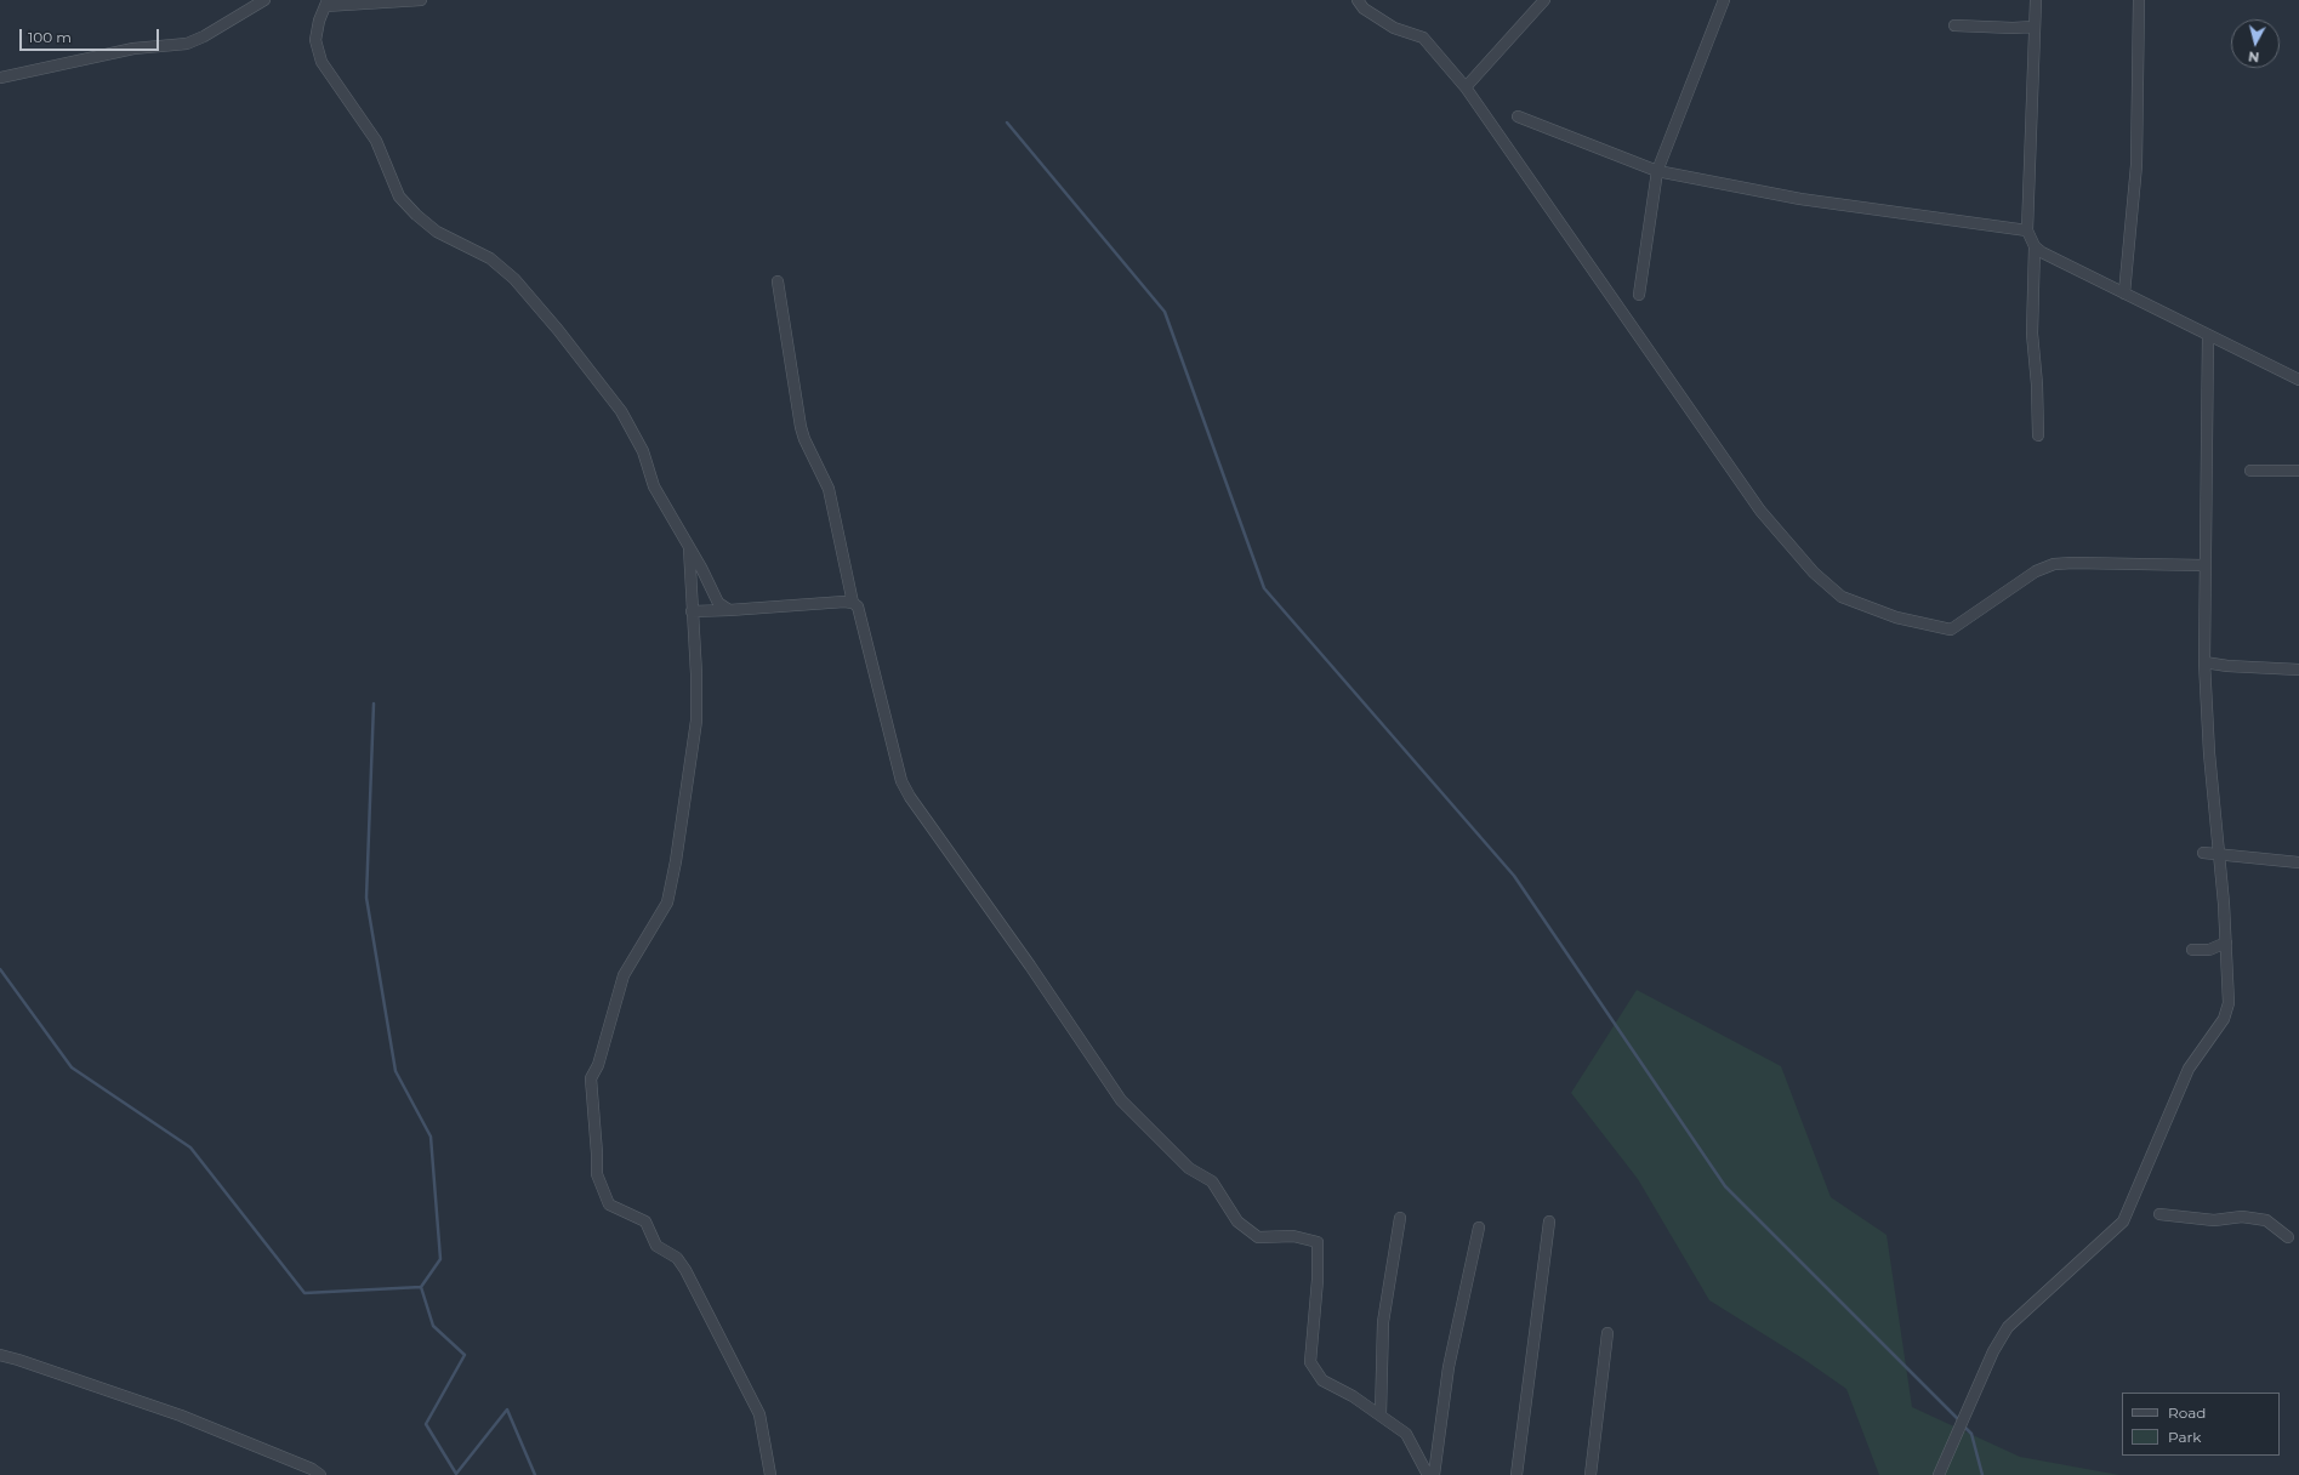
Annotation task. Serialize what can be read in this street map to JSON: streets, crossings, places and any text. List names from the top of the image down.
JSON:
{
  "legend": ["Road", "Park"],
  "scale_bar": "100 m",
  "north": "bottom"
}
